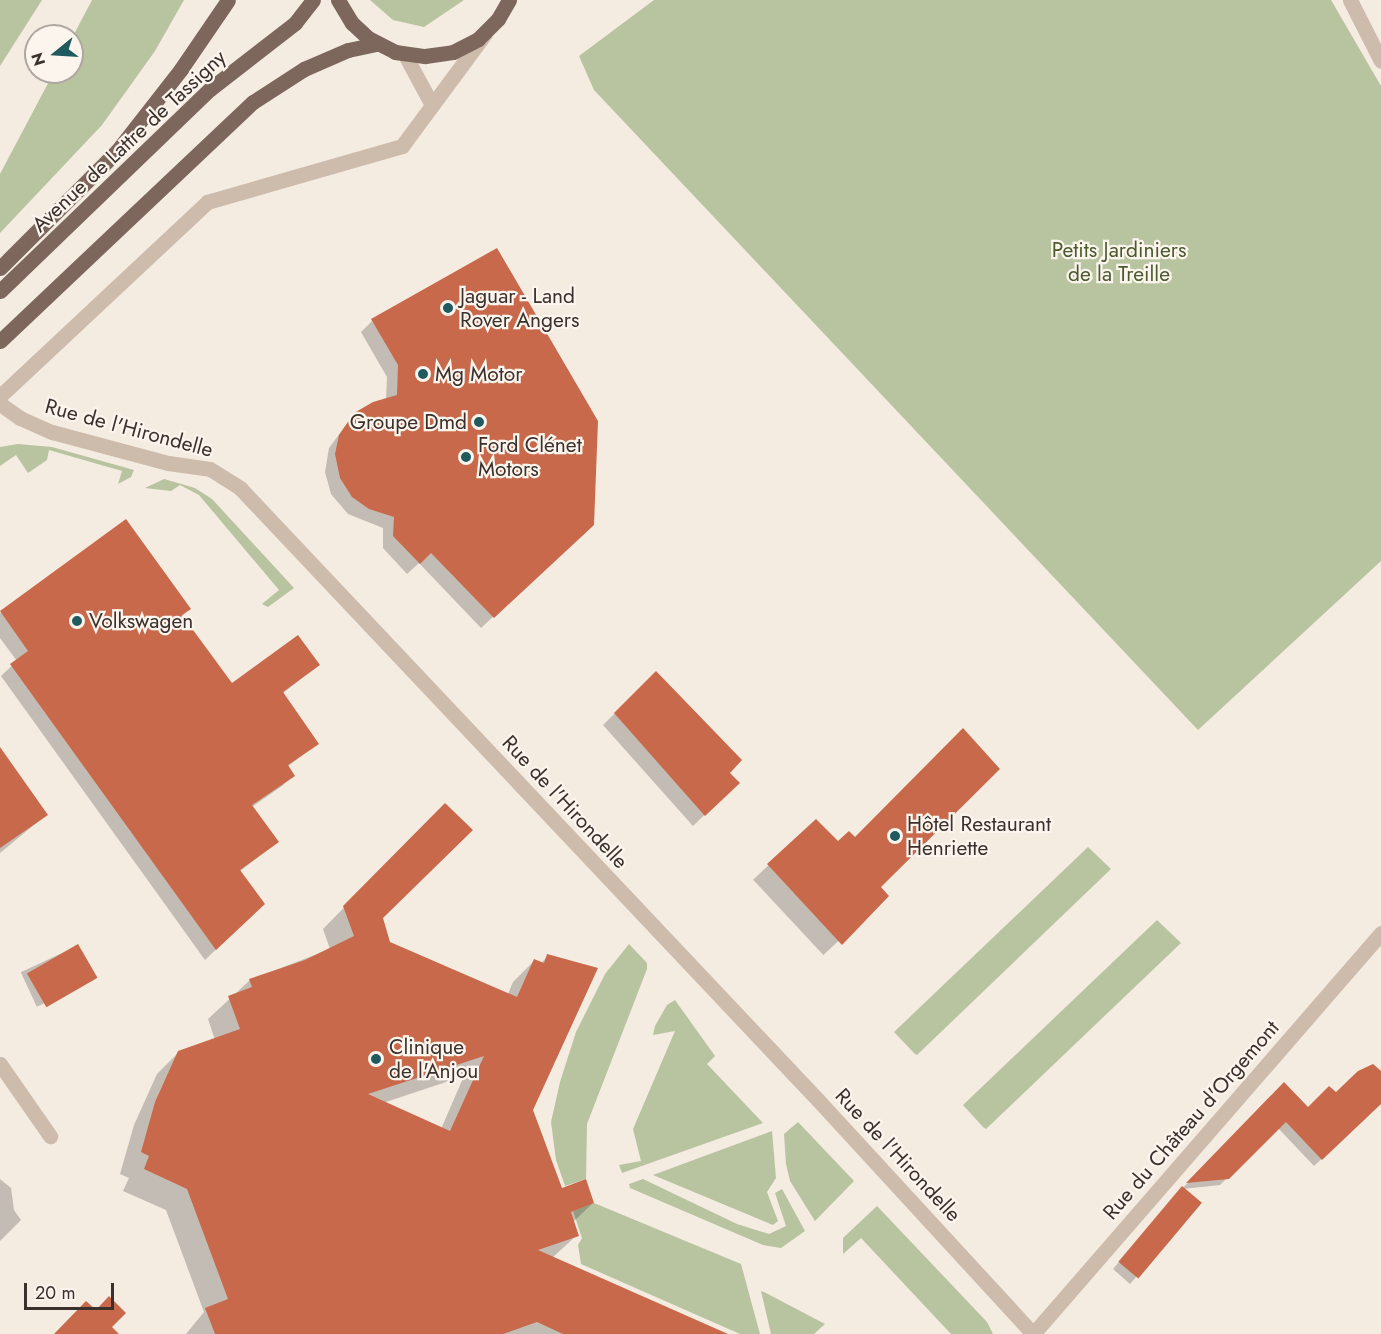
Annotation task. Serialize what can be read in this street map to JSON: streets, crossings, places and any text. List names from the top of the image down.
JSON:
{
  "streets": {
    "main road": ["Avenue de Lattre de Tassigny"],
    "street": ["Rue de l'Hirondelle", "Rue du Château d'Orgemont"]
  },
  "crossings": [
    ["Rue de l'Hirondelle", "Rue du Château d'Orgemont"]
  ],
  "parks": ["Petits Jardiniers de la Treille"],
  "places": [
    "Jaguar - Land Rover Angers",
    "Mg Motor",
    "Groupe Dmd",
    "Ford Clénet Motors",
    "Volkswagen",
    "Hôtel Restaurant Henriette",
    "Clinique de l'Anjou"
  ],
  "scale_bar": "20 m",
  "north": "left"
}
